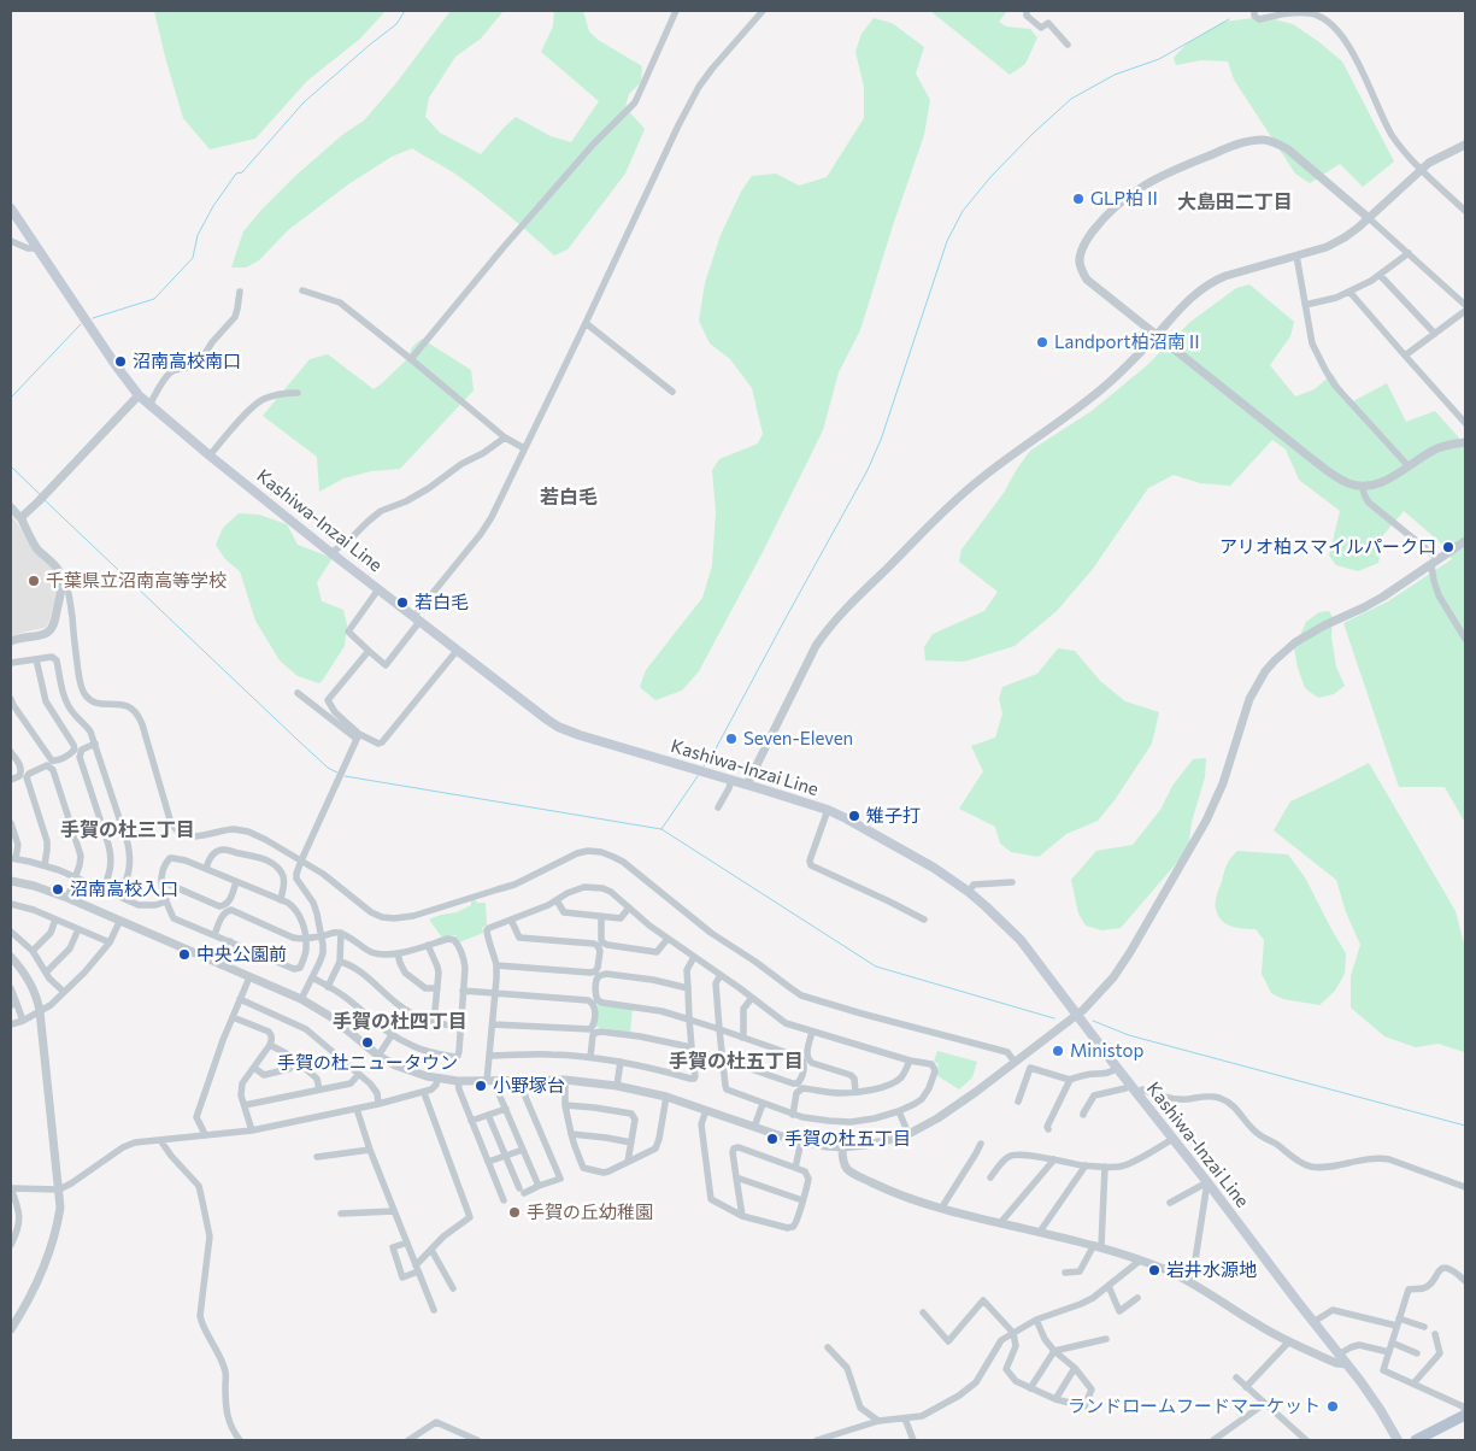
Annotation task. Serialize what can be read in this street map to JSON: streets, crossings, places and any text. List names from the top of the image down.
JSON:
{
  "streets": {
    "main road": ["Kashiwa-Inzai Line"]
  },
  "districts": [
    "大島田二丁目",
    "若白毛",
    "手賀の杜三丁目",
    "手賀の杜四丁目",
    "手賀の杜五丁目"
  ],
  "places": [
    "GLP柏Ⅱ",
    "Landport柏沼南Ⅱ",
    "沼南高校南口",
    "アリオ柏スマイルパーク口",
    "千葉県立沼南高等学校",
    "若白毛",
    "Seven-Eleven",
    "雉子打",
    "沼南高校入口",
    "中央公園前",
    "手賀の杜ニュータウン",
    "Ministop",
    "小野塚台",
    "手賀の杜五丁目",
    "手賀の丘幼稚園",
    "岩井水源地",
    "ランドロームフードマーケット"
  ]
}
